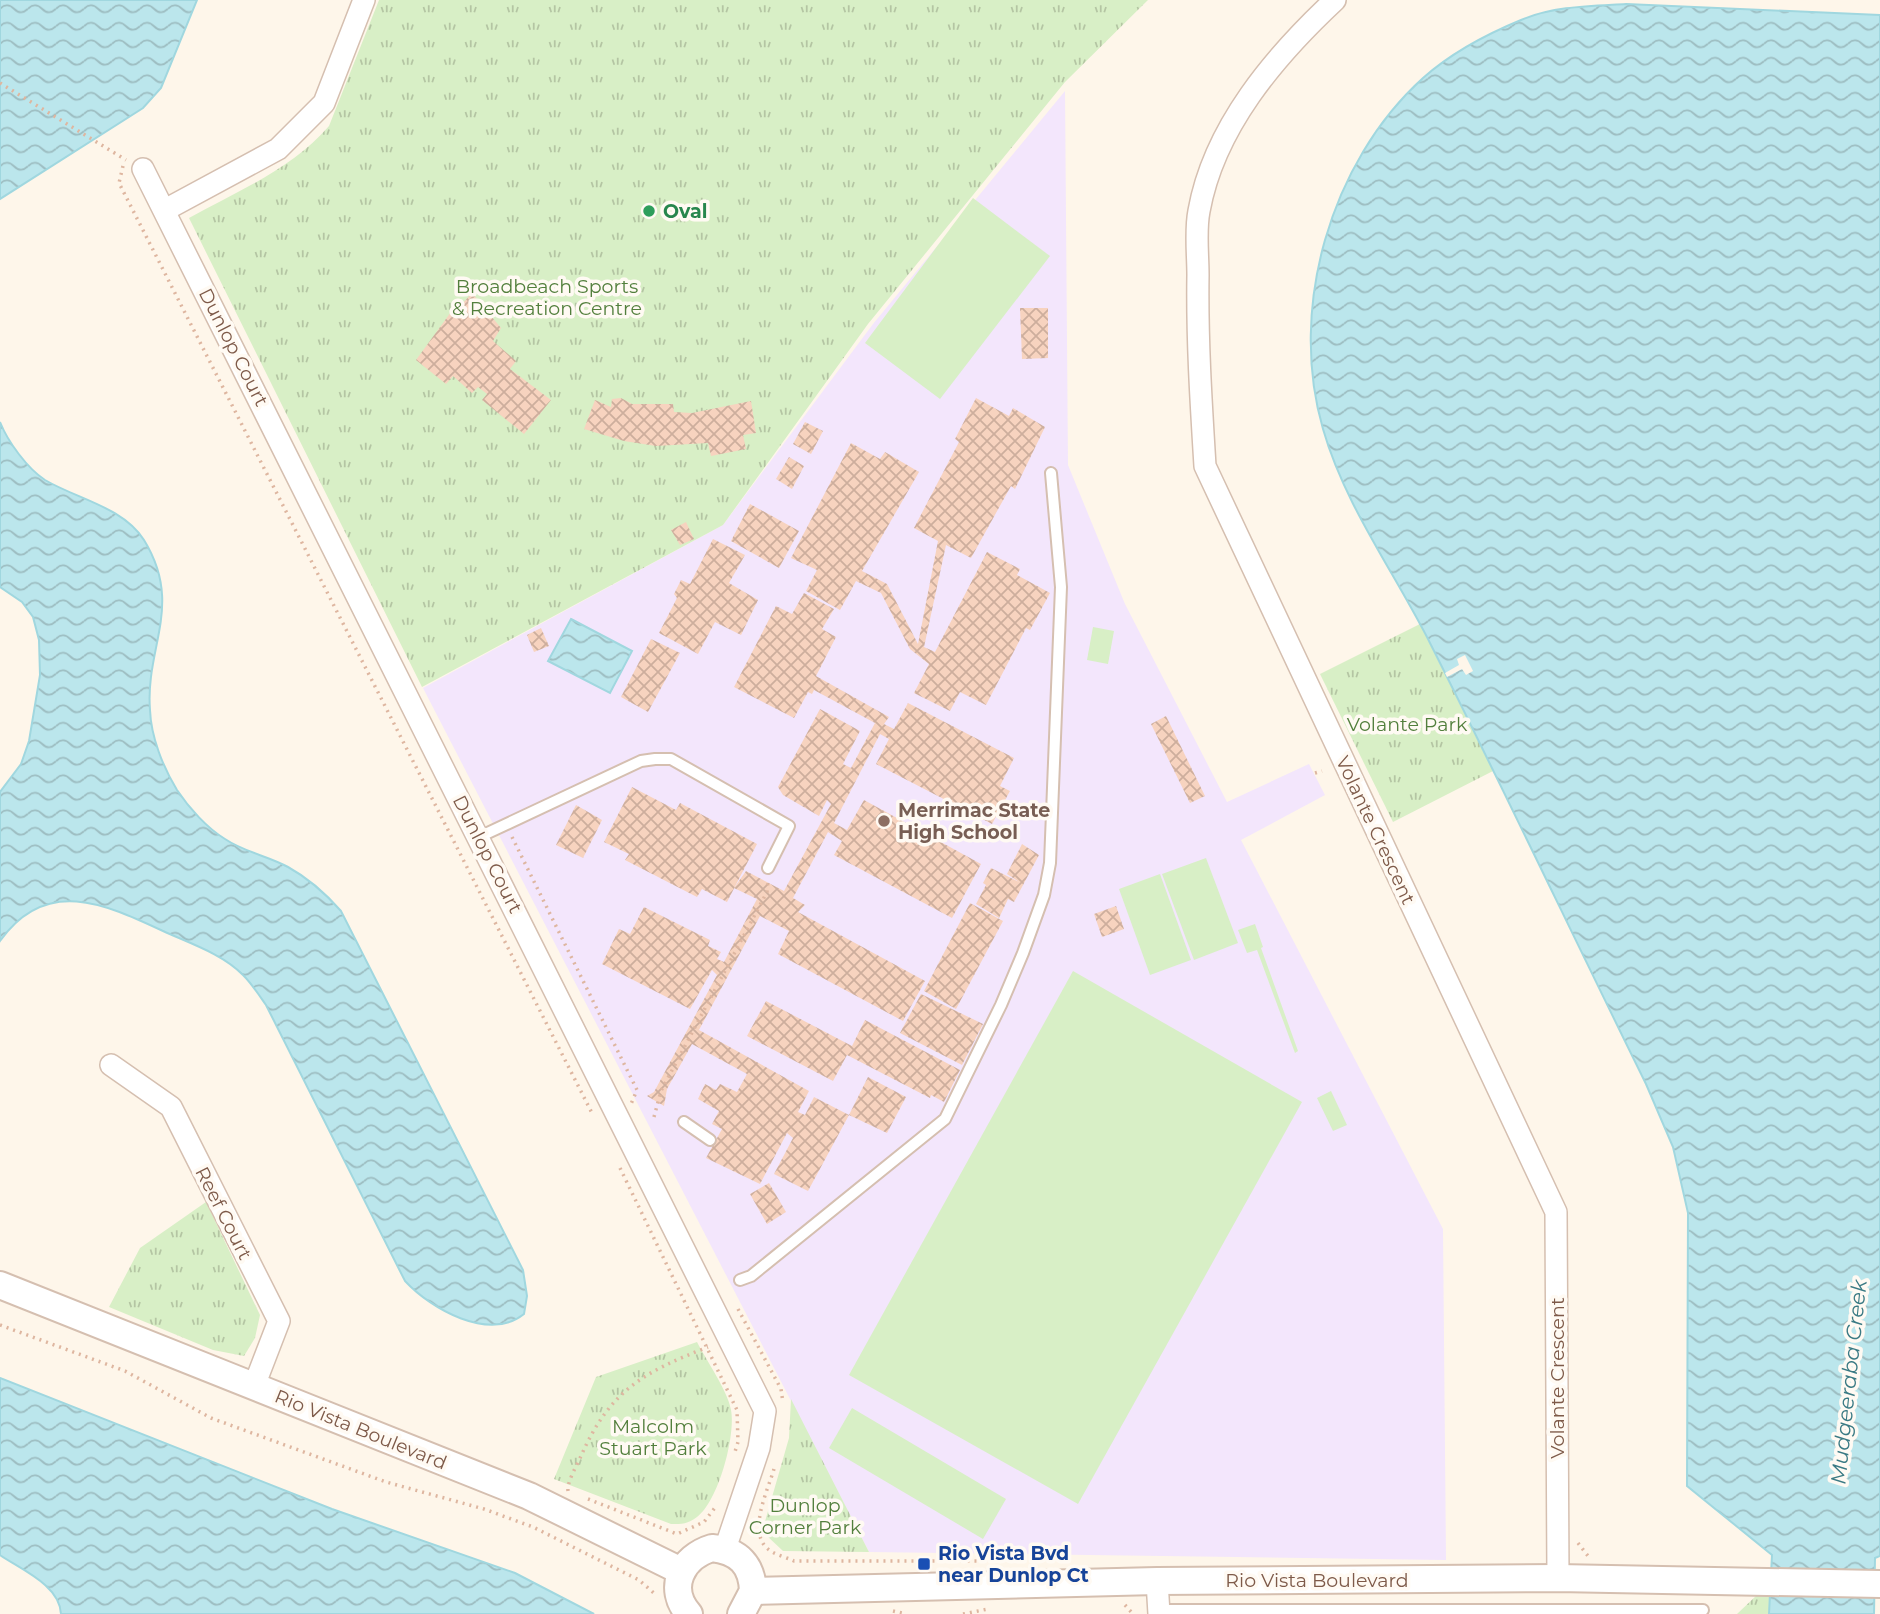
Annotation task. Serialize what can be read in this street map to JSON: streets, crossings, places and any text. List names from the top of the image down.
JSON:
{
  "streets": {
    "street": [
      "Dunlop Court",
      "Volante Crescent",
      "Reef Court",
      "Rio Vista Boulevard"
    ]
  },
  "crossings": [
    ["Volante Crescent", "Rio Vista Boulevard"],
    ["Reef Court", "Rio Vista Boulevard"]
  ],
  "water": ["Mudgeeraba Creek"],
  "parks": [
    "Broadbeach Sports & Recreation Centre",
    "Volante Park",
    "Malcolm Stuart Park",
    "Dunlop Corner Park"
  ],
  "places": {
    "other": ["Oval", "Merrimac State High School"],
    "transit": ["Rio Vista Bvd near Dunlop Ct"]
  }
}
